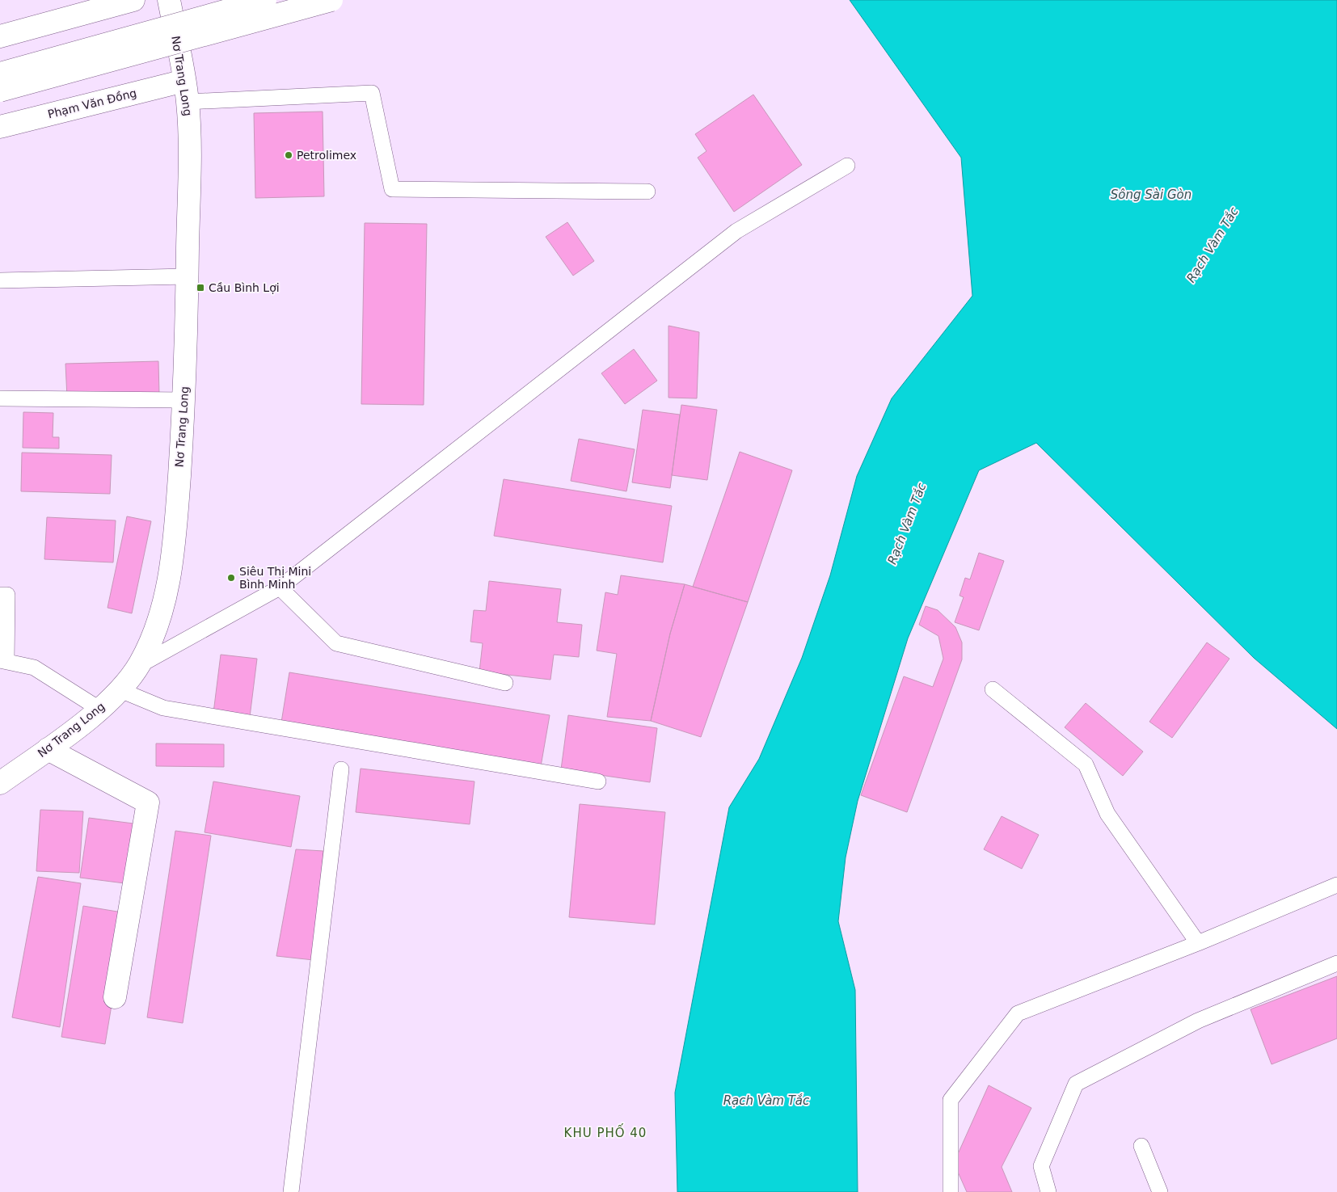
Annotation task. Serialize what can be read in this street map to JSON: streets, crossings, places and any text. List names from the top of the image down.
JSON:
{
  "streets": {
    "main road": ["Nơ Trang Long", "Phạm Văn Đồng"]
  },
  "crossings": [
    ["Nơ Trang Long", "Phạm Văn Đồng"]
  ],
  "districts": ["KHU PHỐ 40"],
  "water": ["Sông Sài Gòn", "Rạch Vàm Tắc"],
  "places": {
    "other": ["Petrolimex", "Siêu Thị Mini Bình Minh"],
    "transit": ["Cầu Bình Lợi"]
  }
}
